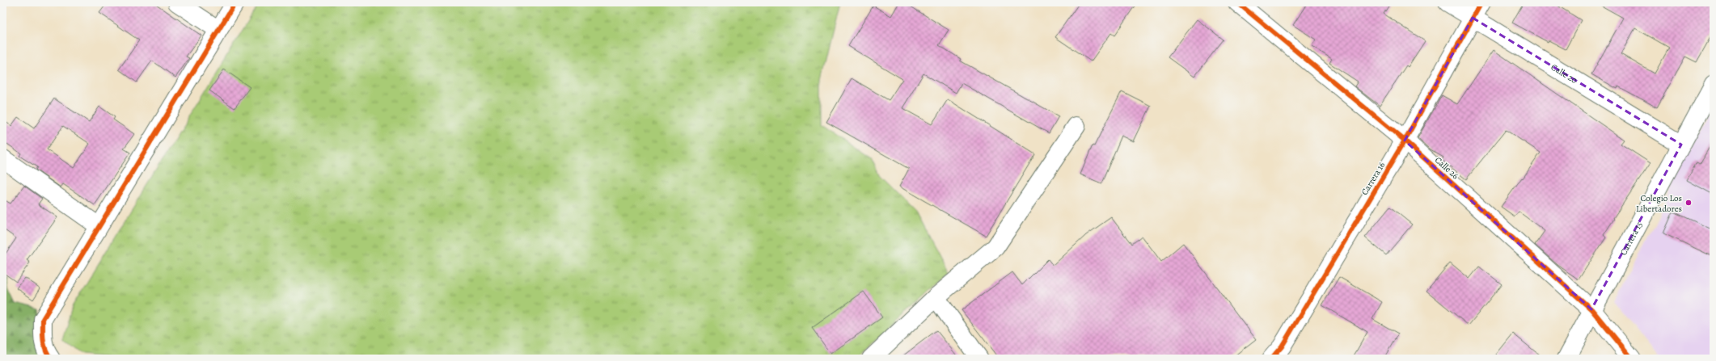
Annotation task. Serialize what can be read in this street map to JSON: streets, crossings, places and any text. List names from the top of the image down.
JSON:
{
  "streets": {
    "street": [
      "Calle 20",
      "Calle 26",
      "Carrera 16",
      "Carrera 15"
    ]
  },
  "crossings": [
    ["Calle 20", "Carrera 16"],
    ["Calle 20", "Carrera 15"],
    ["Calle 26", "Carrera 16"],
    ["Calle 26", "Carrera 15"]
  ],
  "places": ["Colegio Los Libertadores"]
}
